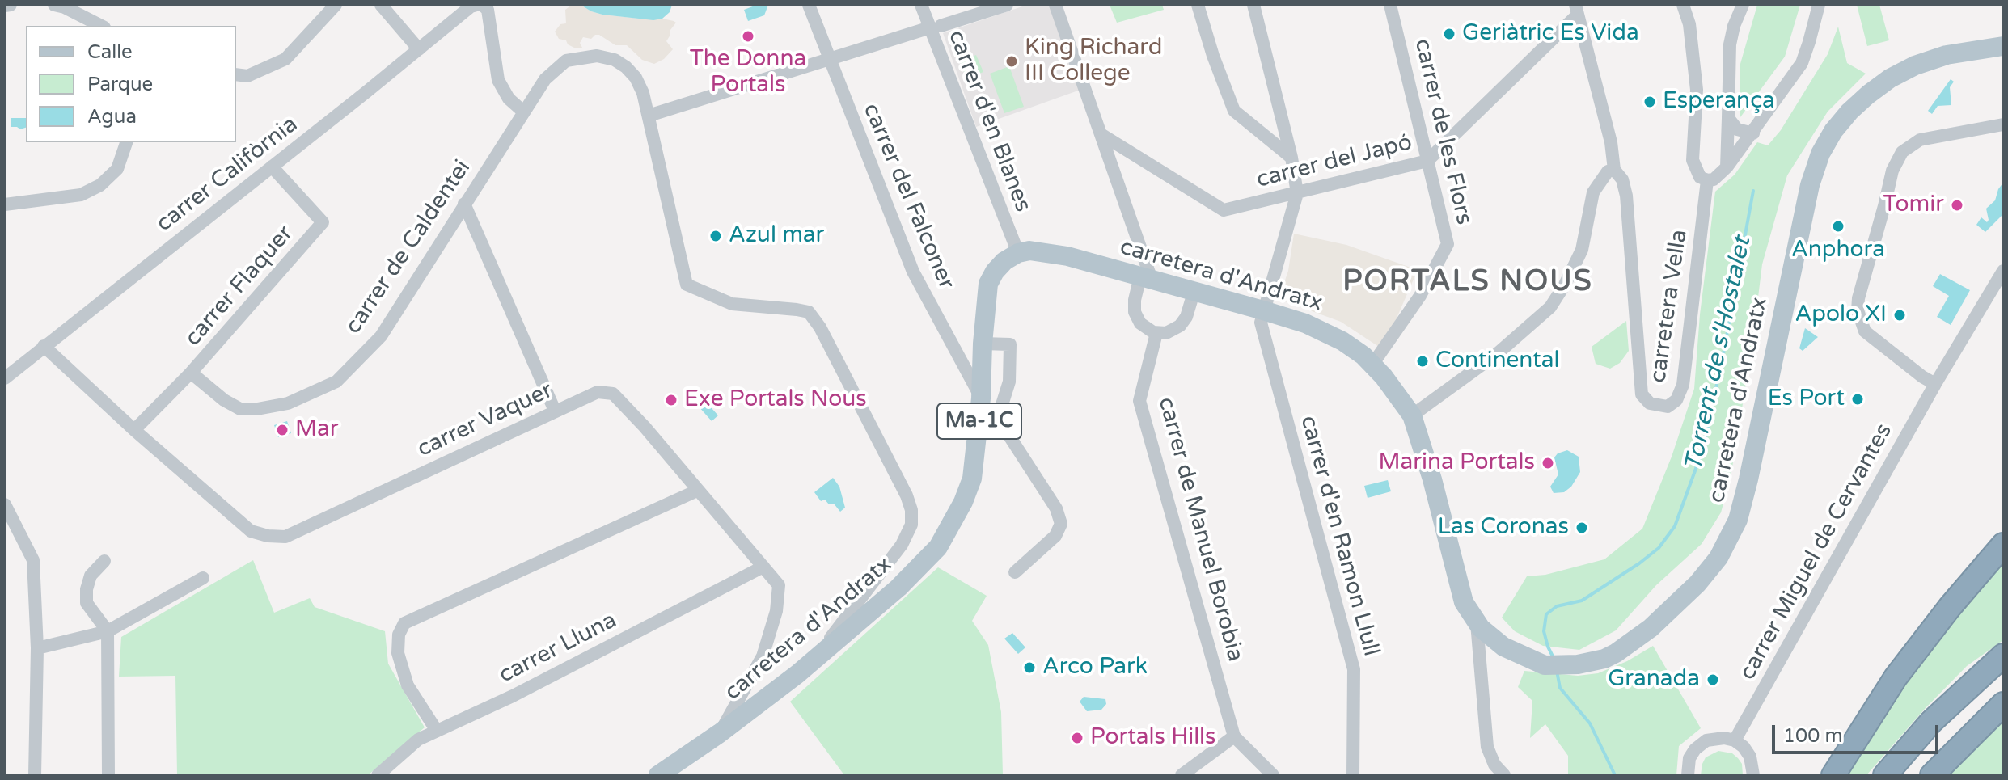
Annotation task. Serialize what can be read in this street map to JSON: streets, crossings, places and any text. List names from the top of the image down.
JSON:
{
  "streets": {
    "main road": ["carretera d'Andratx", "Ma-1C"],
    "street": [
      "carrer d'en Blanes",
      "carrer de les Flors",
      "carrer del Japó",
      "carrer Califòrnia",
      "carrer del Falconer",
      "carrer de Caldentei",
      "carrer Flaquer",
      "carretera Vella",
      "carrer Vaquer",
      "carrer de Manuel Borobia",
      "carrer d'en Ramon Llull",
      "carrer Miguel de Cervantes",
      "carrer Lluna"
    ]
  },
  "crossings": [
    ["carrer d'en Blanes", "carretera d'Andratx"],
    ["carrer de les Flors", "carrer del Japó"],
    ["carrer de les Flors", "carretera d'Andratx"],
    ["carrer Califòrnia", "carrer Flaquer"],
    ["carrer Califòrnia", "carrer Vaquer"],
    ["carrer del Falconer", "carretera d'Andratx"],
    ["carrer de Caldentei", "carrer Flaquer"],
    ["carretera d'Andratx", "carrer Vaquer"],
    ["carretera d'Andratx", "carrer de Manuel Borobia"],
    ["carretera d'Andratx", "carrer d'en Ramon Llull"],
    ["carrer Flaquer", "carrer Vaquer"],
    ["carrer Vaquer", "carrer Lluna"]
  ],
  "districts": ["PORTALS NOUS"],
  "water": ["Torrent de s'Hostalet"],
  "places": [
    "Geriàtric Es Vida",
    "The Donna Portals",
    "King Richard III College",
    "Esperança",
    "Tomir",
    "Anphora",
    "Azul mar",
    "Apolo XI",
    "Continental",
    "Es Port",
    "Exe Portals Nous",
    "Mar",
    "Marina Portals",
    "Las Coronas",
    "Arco Park",
    "Granada",
    "Portals Hills"
  ],
  "legend": ["Calle", "Parque", "Agua"],
  "scale_bar": "100 m"
}
